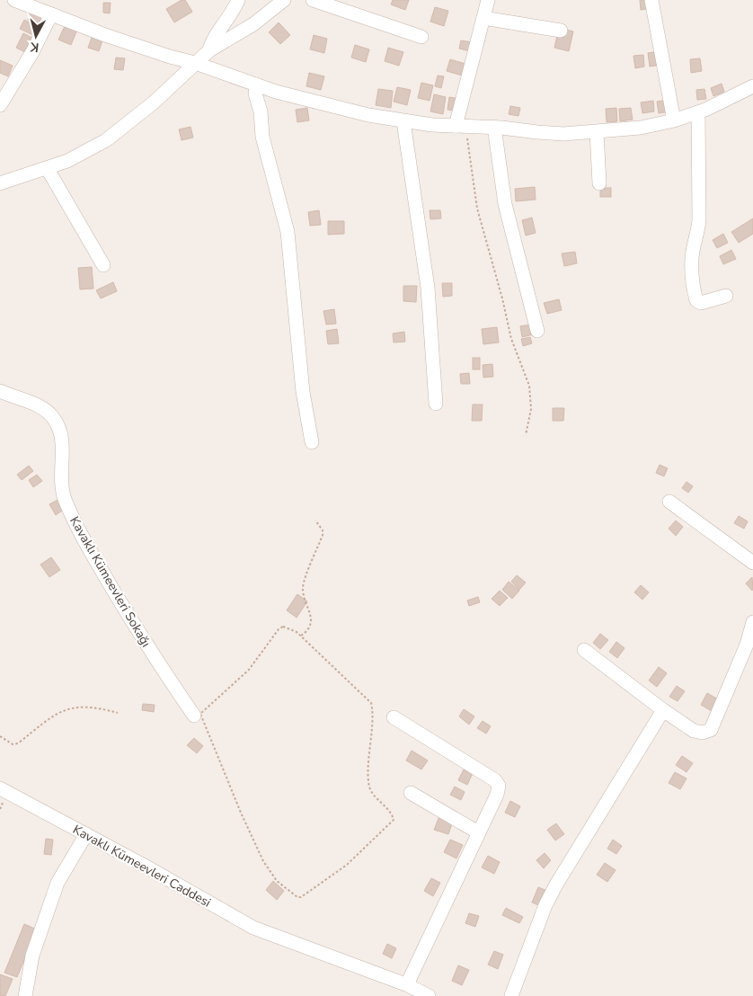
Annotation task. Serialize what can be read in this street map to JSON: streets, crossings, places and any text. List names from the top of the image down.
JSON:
{
  "streets": {
    "street": ["Kavaklı Kümeevleri Sokağı", "Kavaklı Kümeevleri Caddesi"]
  },
  "north": "bottom"
}
